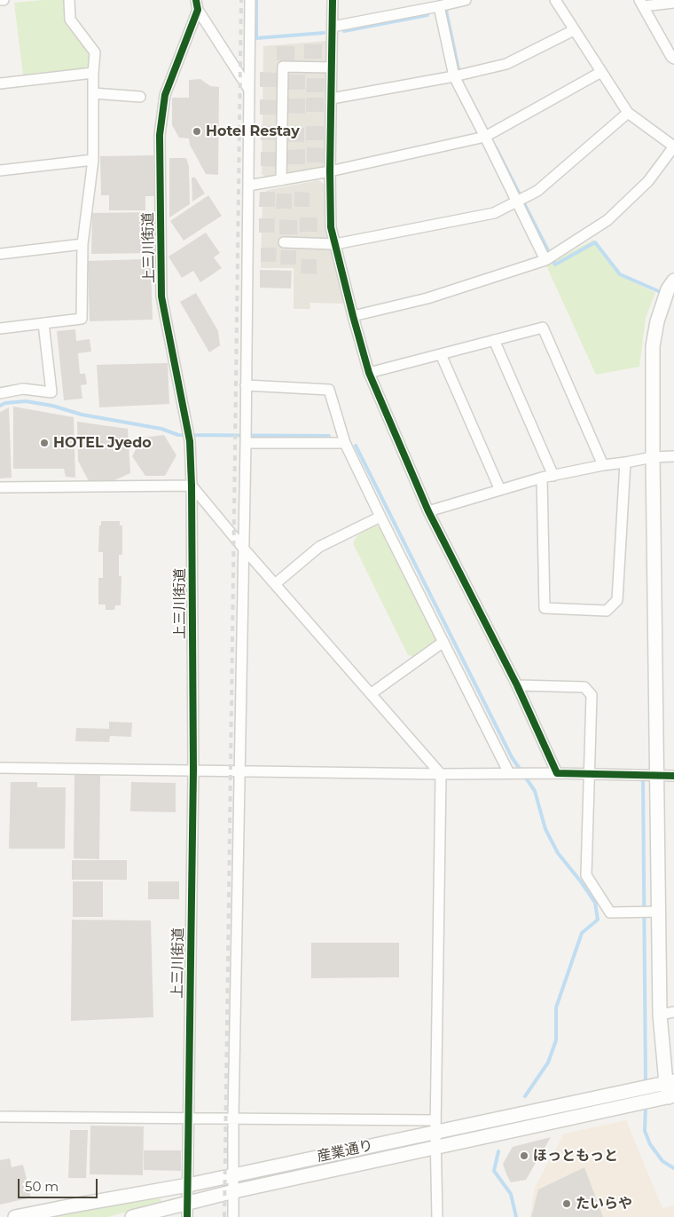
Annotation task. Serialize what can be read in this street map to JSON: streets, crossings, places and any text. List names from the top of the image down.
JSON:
{
  "streets": {
    "street": ["上三川街道", "産業通り"]
  },
  "crossings": [
    ["上三川街道", "産業通り"]
  ],
  "places": [
    "Hotel Restay",
    "HOTEL Jyedo",
    "ほっともっと",
    "たいらや"
  ],
  "scale_bar": "50 m"
}
